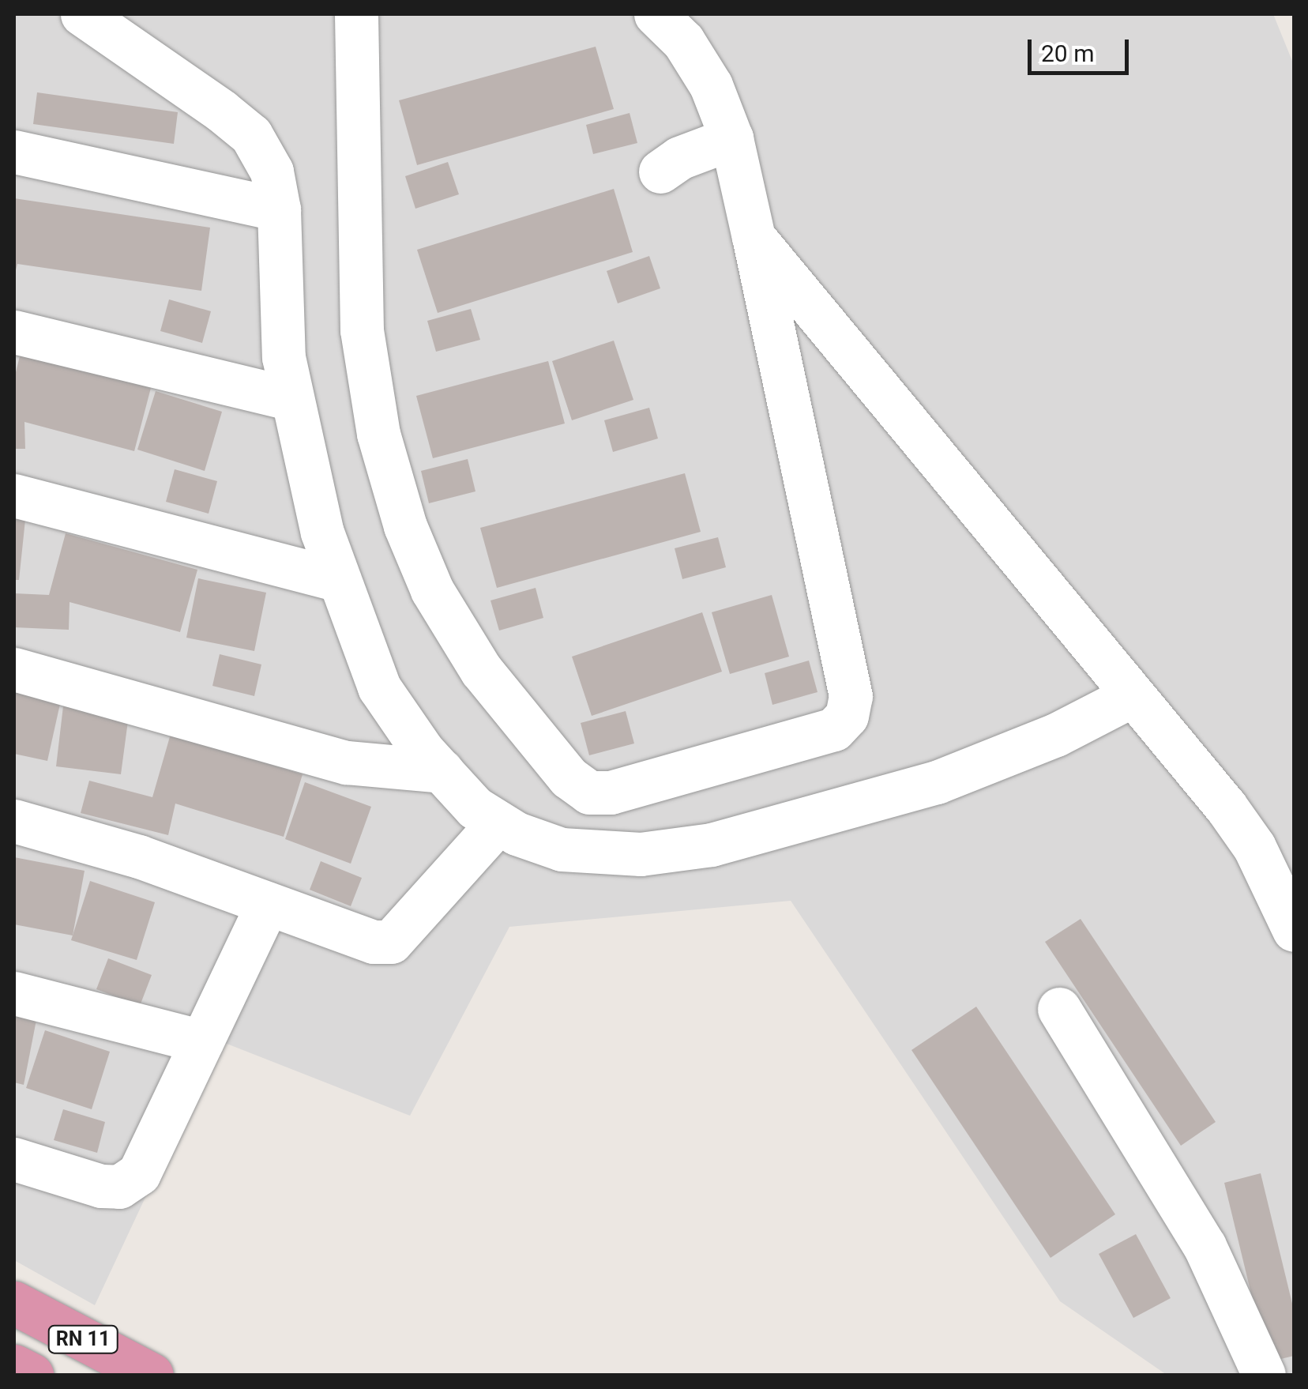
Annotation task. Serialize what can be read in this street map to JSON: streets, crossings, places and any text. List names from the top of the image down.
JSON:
{
  "streets": {
    "highway": ["RN 11"]
  },
  "scale_bar": "20 m"
}
